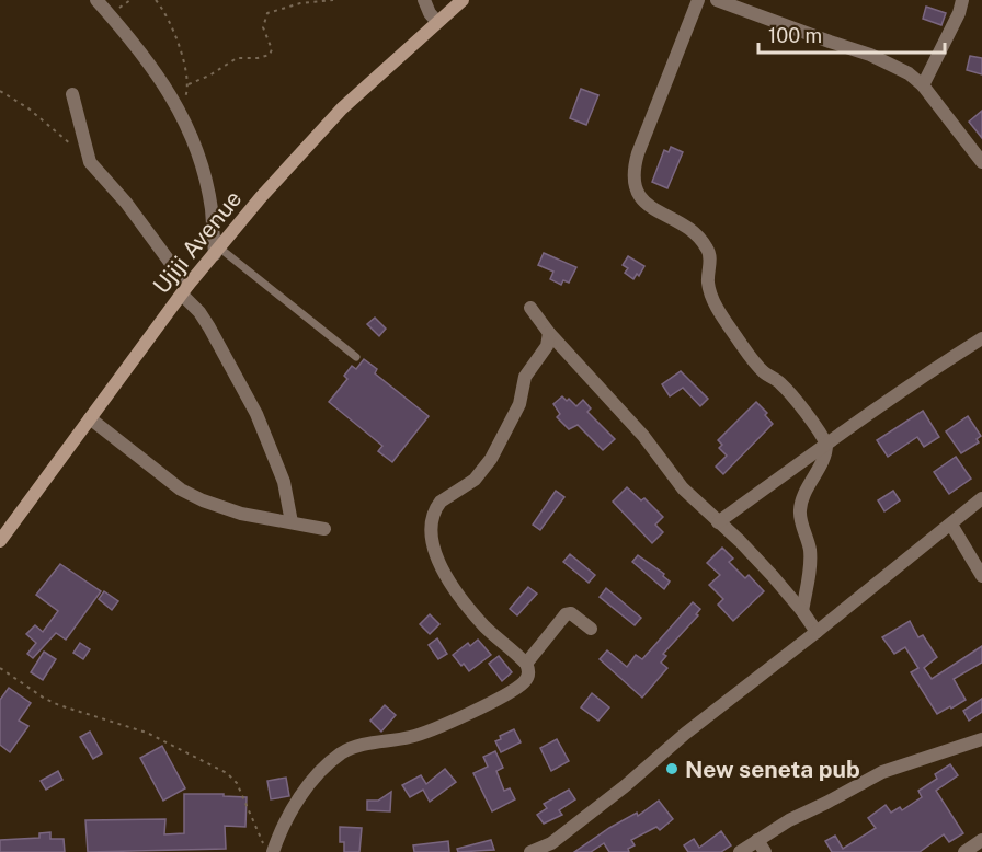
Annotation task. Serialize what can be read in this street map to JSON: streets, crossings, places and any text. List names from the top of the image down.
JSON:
{
  "streets": {
    "main road": ["Ujiji Avenue"]
  },
  "places": ["New seneta pub"],
  "scale_bar": "100 m"
}
